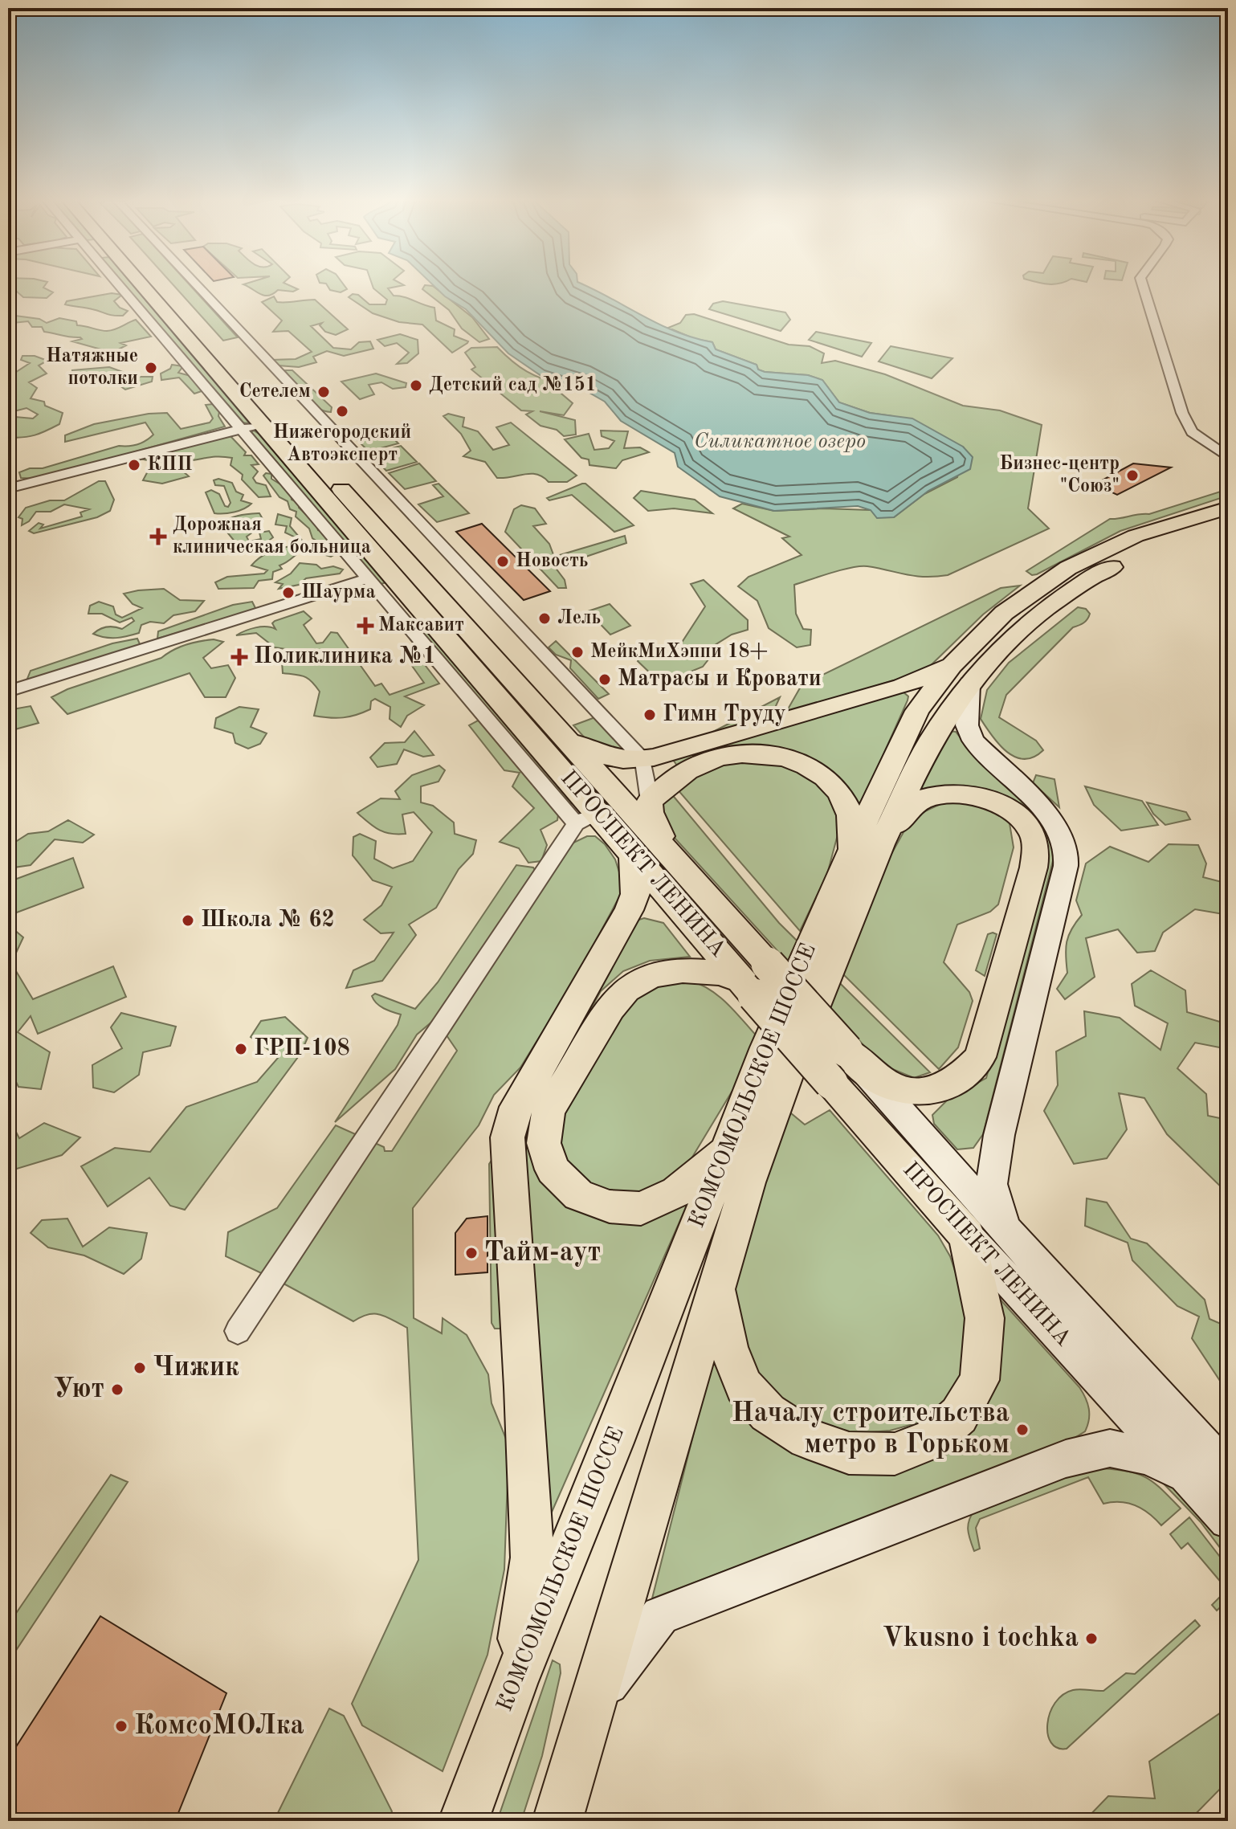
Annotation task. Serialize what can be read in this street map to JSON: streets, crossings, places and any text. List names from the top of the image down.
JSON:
{
  "streets": {
    "main road": ["ПРОСПЕКТ ЛЕНИНА", "КОМСОМОЛЬСКОЕ ШОССЕ"]
  },
  "water": ["Силикатное озеро"],
  "places": {
    "other": [
      "Натяжные потолки",
      "Детский сад №151",
      "Сетелем",
      "Нижегородский Автоэксперт",
      "КПП",
      "Бизнес-центр \"Союз\"",
      "Новость",
      "Шаурма",
      "Лель",
      "МейкМиХэппи 18+",
      "Матрасы и Кровати",
      "Гимн Труду",
      "Школа № 62",
      "ГРП-108",
      "Тайм-аут",
      "Чижик",
      "Уют",
      "Началу строительства метро в Горьком",
      "Vkusno i tochka",
      "КомсоМОЛка"
    ],
    "health": ["Дорожная клиническая больница", "Максавит", "Поликлиника №1"]
  }
}
